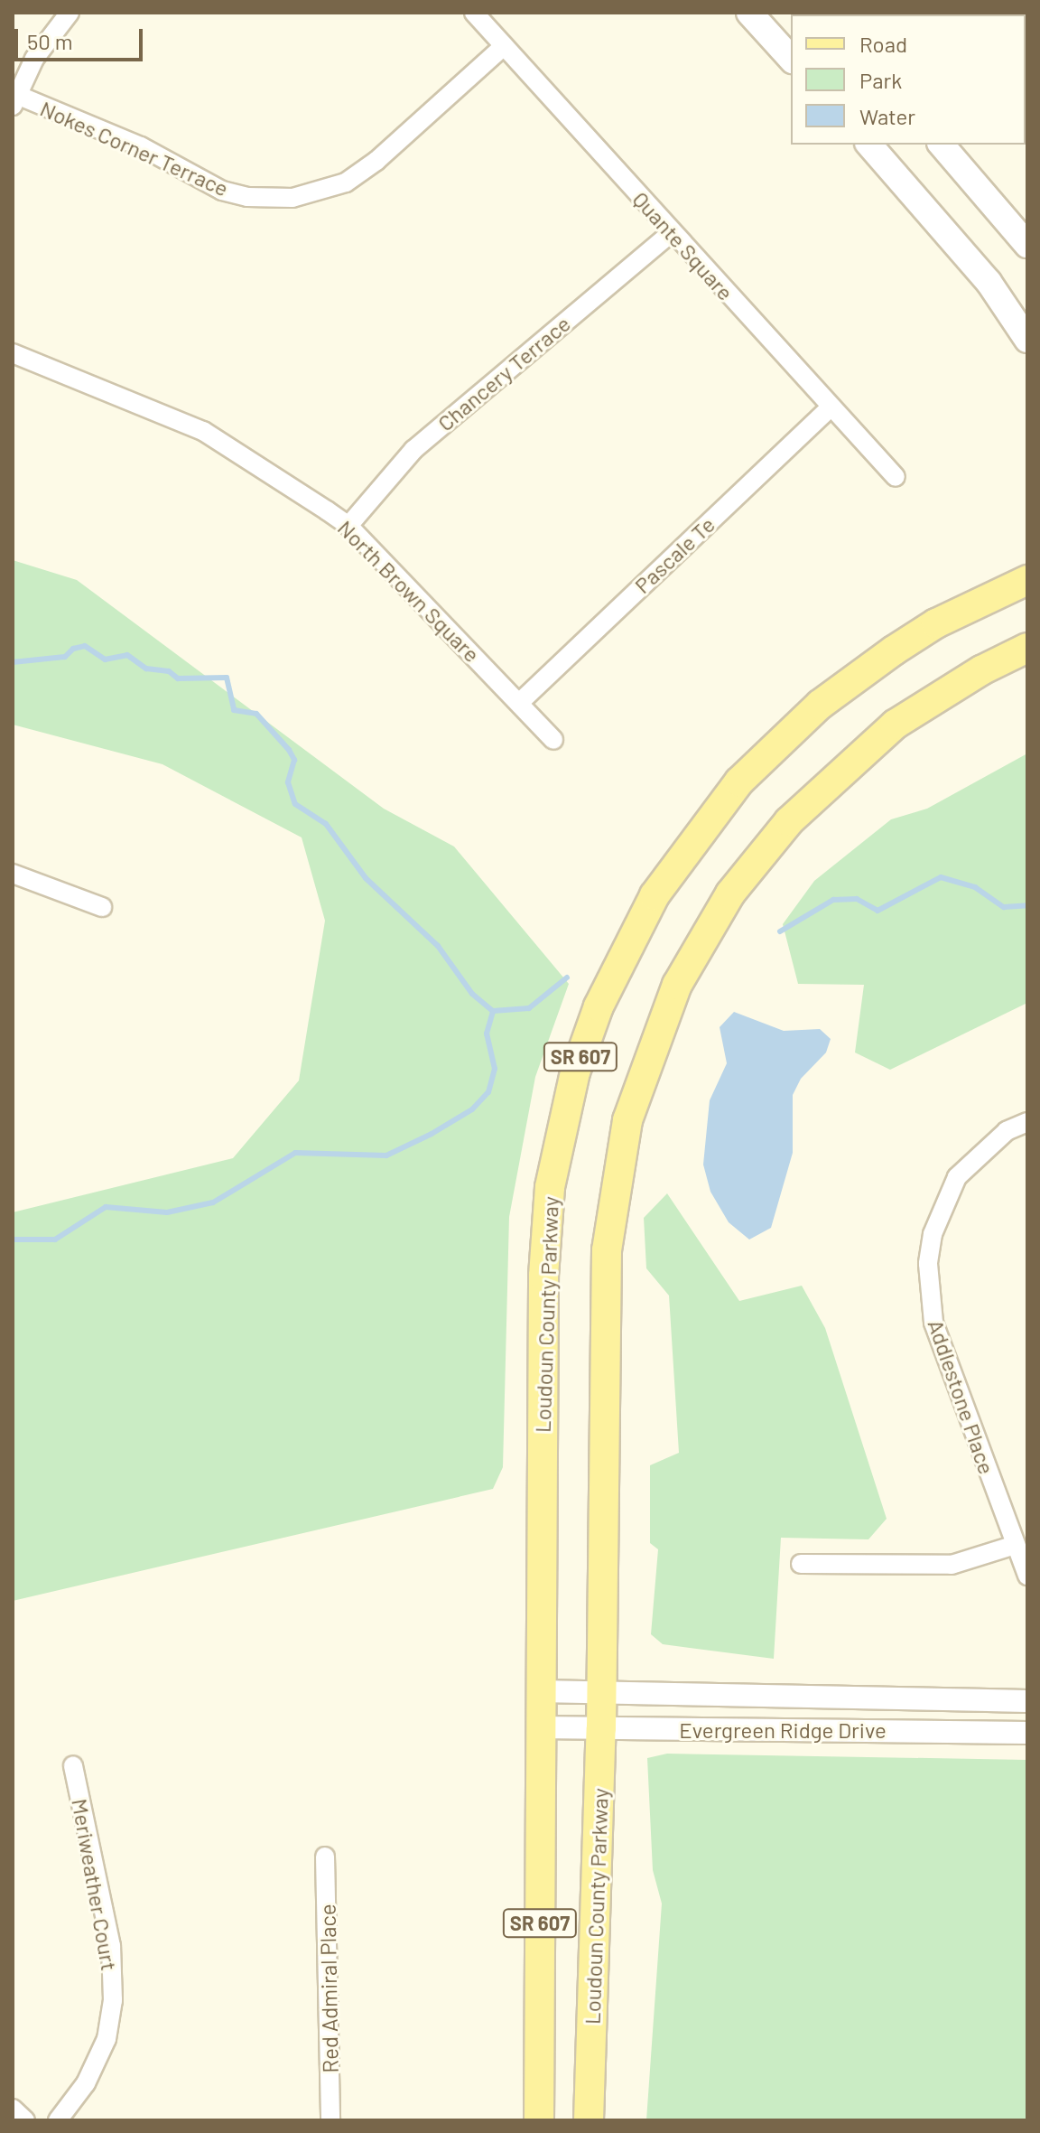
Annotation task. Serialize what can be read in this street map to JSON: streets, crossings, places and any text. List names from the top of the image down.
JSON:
{
  "streets": {
    "main road": ["SR 607", "Loudoun County Parkway"],
    "street": [
      "Nokes Corner Terrace",
      "Quante Square",
      "Chancery Terrace",
      "Pascale Te",
      "North Brown Square",
      "Addlestone Place",
      "Evergreen Ridge Drive",
      "Meriweather Court",
      "Red Admiral Place"
    ]
  },
  "crossings": [
    ["Nokes Corner Terrace", "Quante Square"],
    ["Quante Square", "Chancery Terrace"],
    ["Quante Square", "Pascale Te"],
    ["Chancery Terrace", "North Brown Square"],
    ["Pascale Te", "North Brown Square"],
    ["Loudoun County Parkway", "Evergreen Ridge Drive"]
  ],
  "legend": ["Road", "Park", "Water"],
  "scale_bar": "50 m"
}
